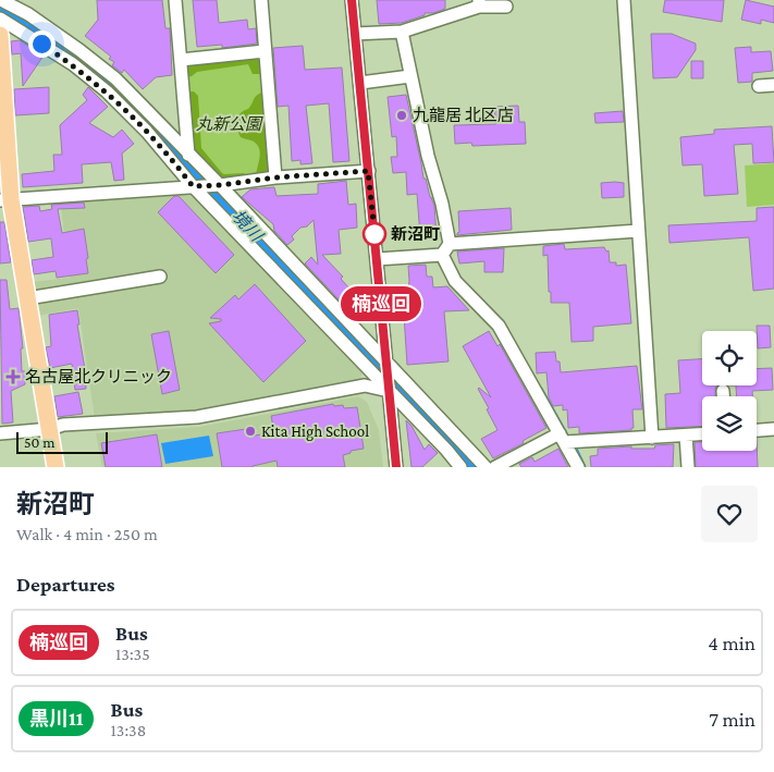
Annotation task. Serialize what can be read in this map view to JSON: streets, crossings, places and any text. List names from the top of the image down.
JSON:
{
  "water": ["境川"],
  "parks": ["丸新公園"],
  "places": {
    "other": ["九龍居 北区店", "新沼町", "Kita High School"],
    "health": ["名古屋北クリニック"]
  },
  "lines": ["bus line 楠巡回"],
  "scale_bar": "50 m",
  "page": {
    "on_map": "楠巡回",
    "scale": "50 m",
    "heading": [
      ["新沼町", "Walk · 4 min · 250 m"],
      "Departures"
    ],
    "list": [
      {
        "mark": "楠巡回",
        "name": "Bus",
        "note": "13:35",
        "value": "4 min"
      },
      {
        "mark": "黒川11",
        "name": "Bus",
        "note": "13:38",
        "value": "7 min"
      }
    ]
  }
}
